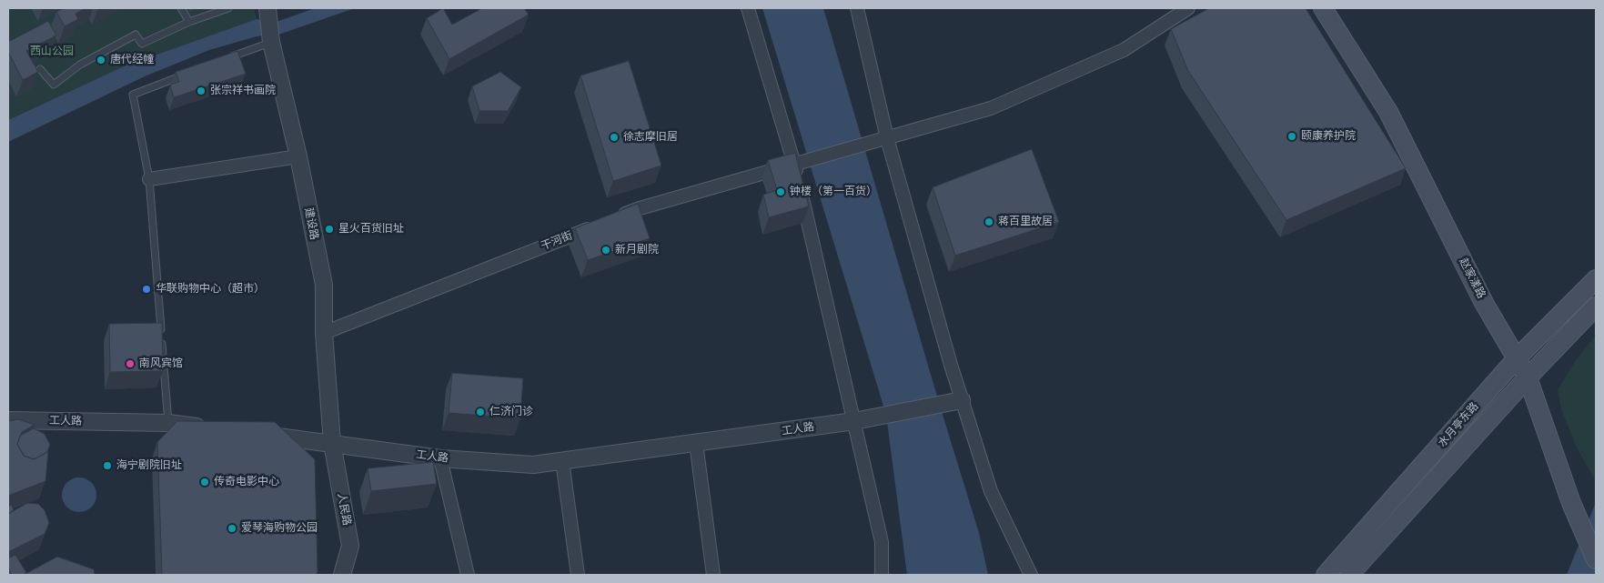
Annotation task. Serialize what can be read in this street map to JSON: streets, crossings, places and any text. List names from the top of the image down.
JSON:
{
  "streets": {
    "main road": ["赵家漾路", "水月亭东路"],
    "street": [
      "建设路",
      "干河街",
      "工人路",
      "人民路"
    ]
  },
  "crossings": [
    ["建设路", "干河街"],
    ["建设路", "工人路"],
    ["建设路", "人民路"],
    ["赵家漾路", "水月亭东路"],
    ["工人路", "人民路"]
  ],
  "parks": ["西山公园"],
  "places": [
    "唐代经幢",
    "张宗祥书画院",
    "颐康养护院",
    "徐志摩旧居",
    "钟楼（第一百货）",
    "蒋百里故居",
    "星火百货旧址",
    "新月剧院",
    "华联购物中心（超市）",
    "南风宾馆",
    "仁济门诊",
    "海宁剧院旧址",
    "传奇电影中心",
    "爱琴海购物公园"
  ]
}
